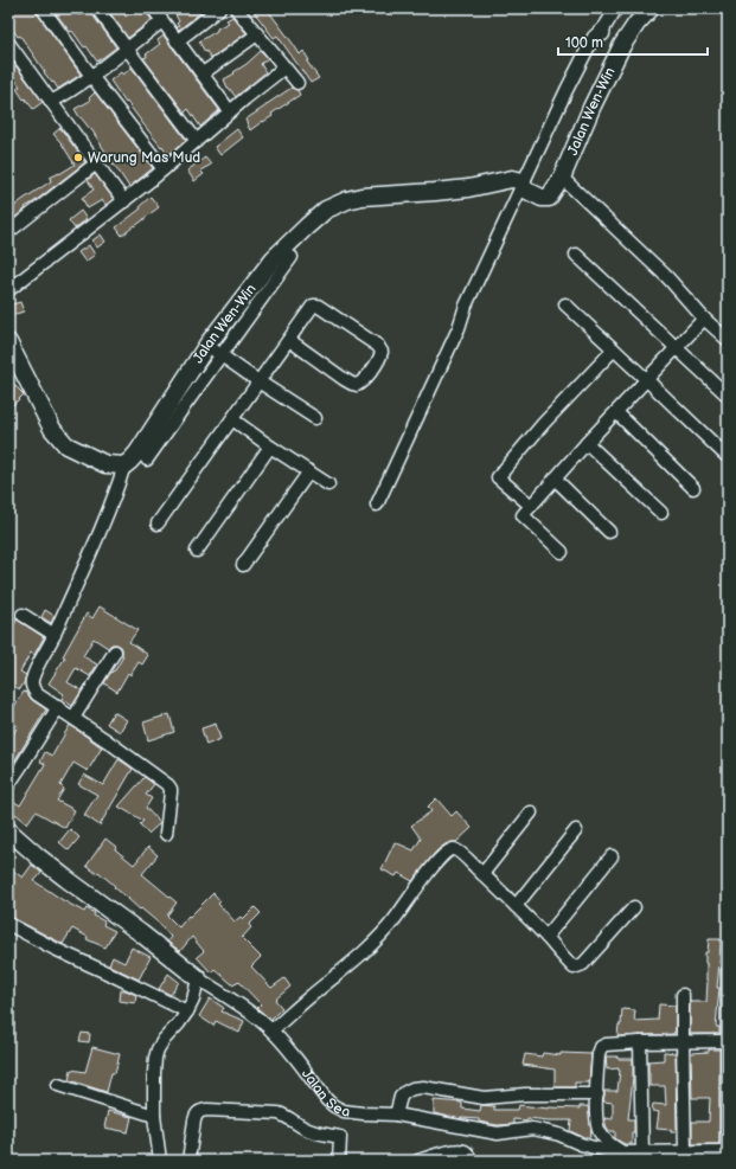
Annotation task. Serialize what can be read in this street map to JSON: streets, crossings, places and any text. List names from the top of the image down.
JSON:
{
  "streets": {
    "street": ["Jalan Wen-Win", "Jalan Sea"]
  },
  "places": ["Warung Mas Mud"],
  "scale_bar": "100 m"
}
